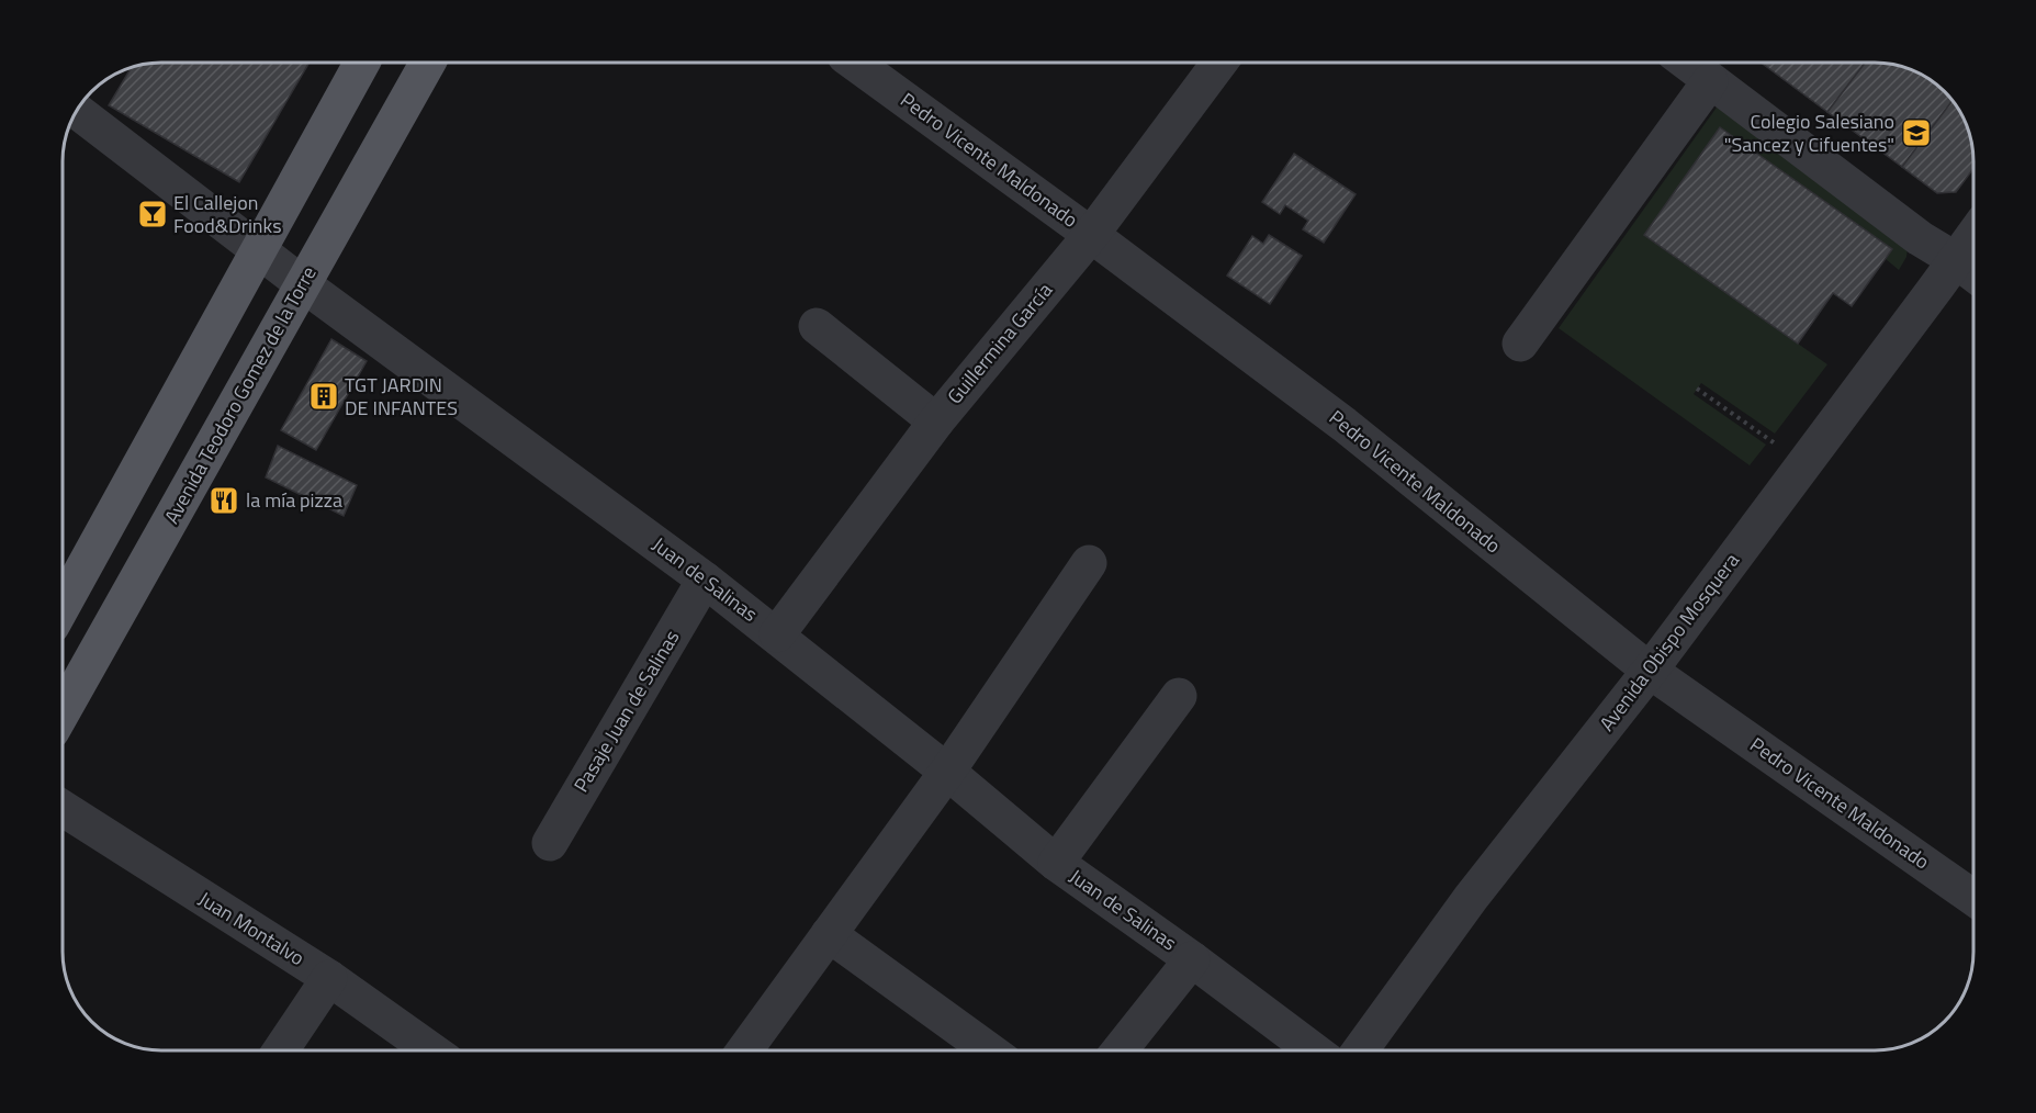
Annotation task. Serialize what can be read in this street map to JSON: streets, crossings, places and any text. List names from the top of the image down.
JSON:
{
  "streets": {
    "main road": ["Avenida Teodoro Gomez de la Torre"],
    "street": [
      "Pedro Vicente Maldonado",
      "Guillermina García",
      "Juan de Salinas",
      "Avenida Obispo Mosquera",
      "Pasaje Juan de Salinas",
      "Juan Montalvo"
    ]
  },
  "crossings": [
    ["Pedro Vicente Maldonado", "Guillermina García"],
    ["Pedro Vicente Maldonado", "Avenida Obispo Mosquera"],
    ["Guillermina García", "Juan de Salinas"],
    ["Avenida Teodoro Gomez de la Torre", "Juan de Salinas"],
    ["Juan de Salinas", "Pasaje Juan de Salinas"]
  ],
  "places": {
    "school or university": ["Colegio Salesiano \"Sancez y Cifuentes\""],
    "bar": ["El Callejon Food&Drinks"],
    "building": ["TGT JARDIN DE INFANTES"],
    "restaurant": ["la mía pizza"]
  }
}
